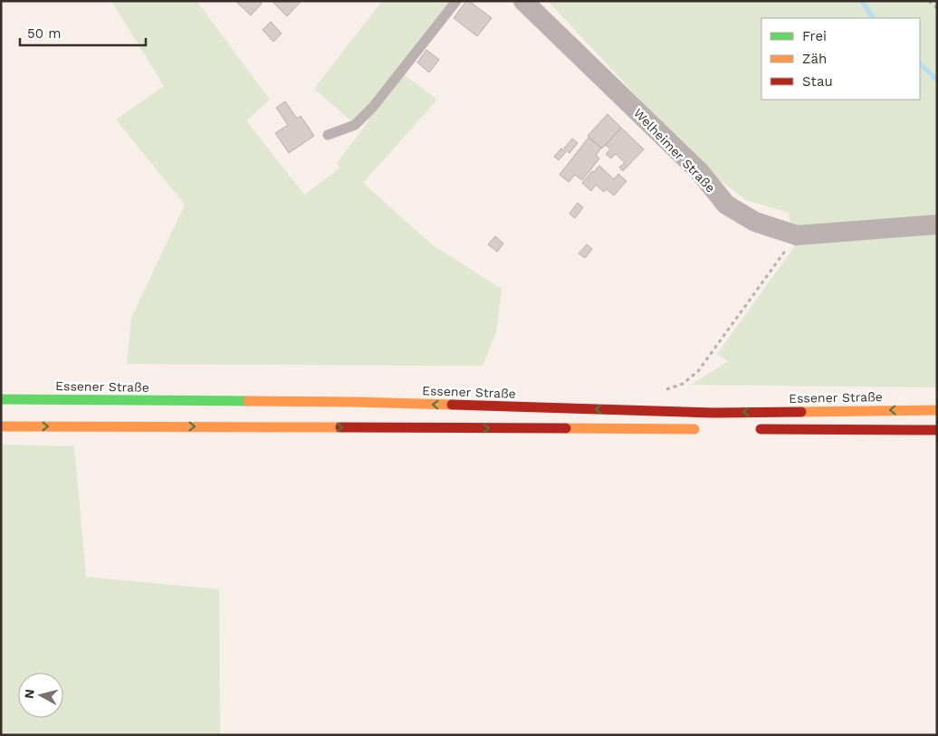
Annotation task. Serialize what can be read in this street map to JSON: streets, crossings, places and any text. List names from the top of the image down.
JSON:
{
  "streets": {
    "main road": ["Essener Straße"],
    "street": ["Welheimer Straße"]
  },
  "legend": ["Frei", "Zäh", "Stau"],
  "scale_bar": "50 m",
  "north": "left"
}
